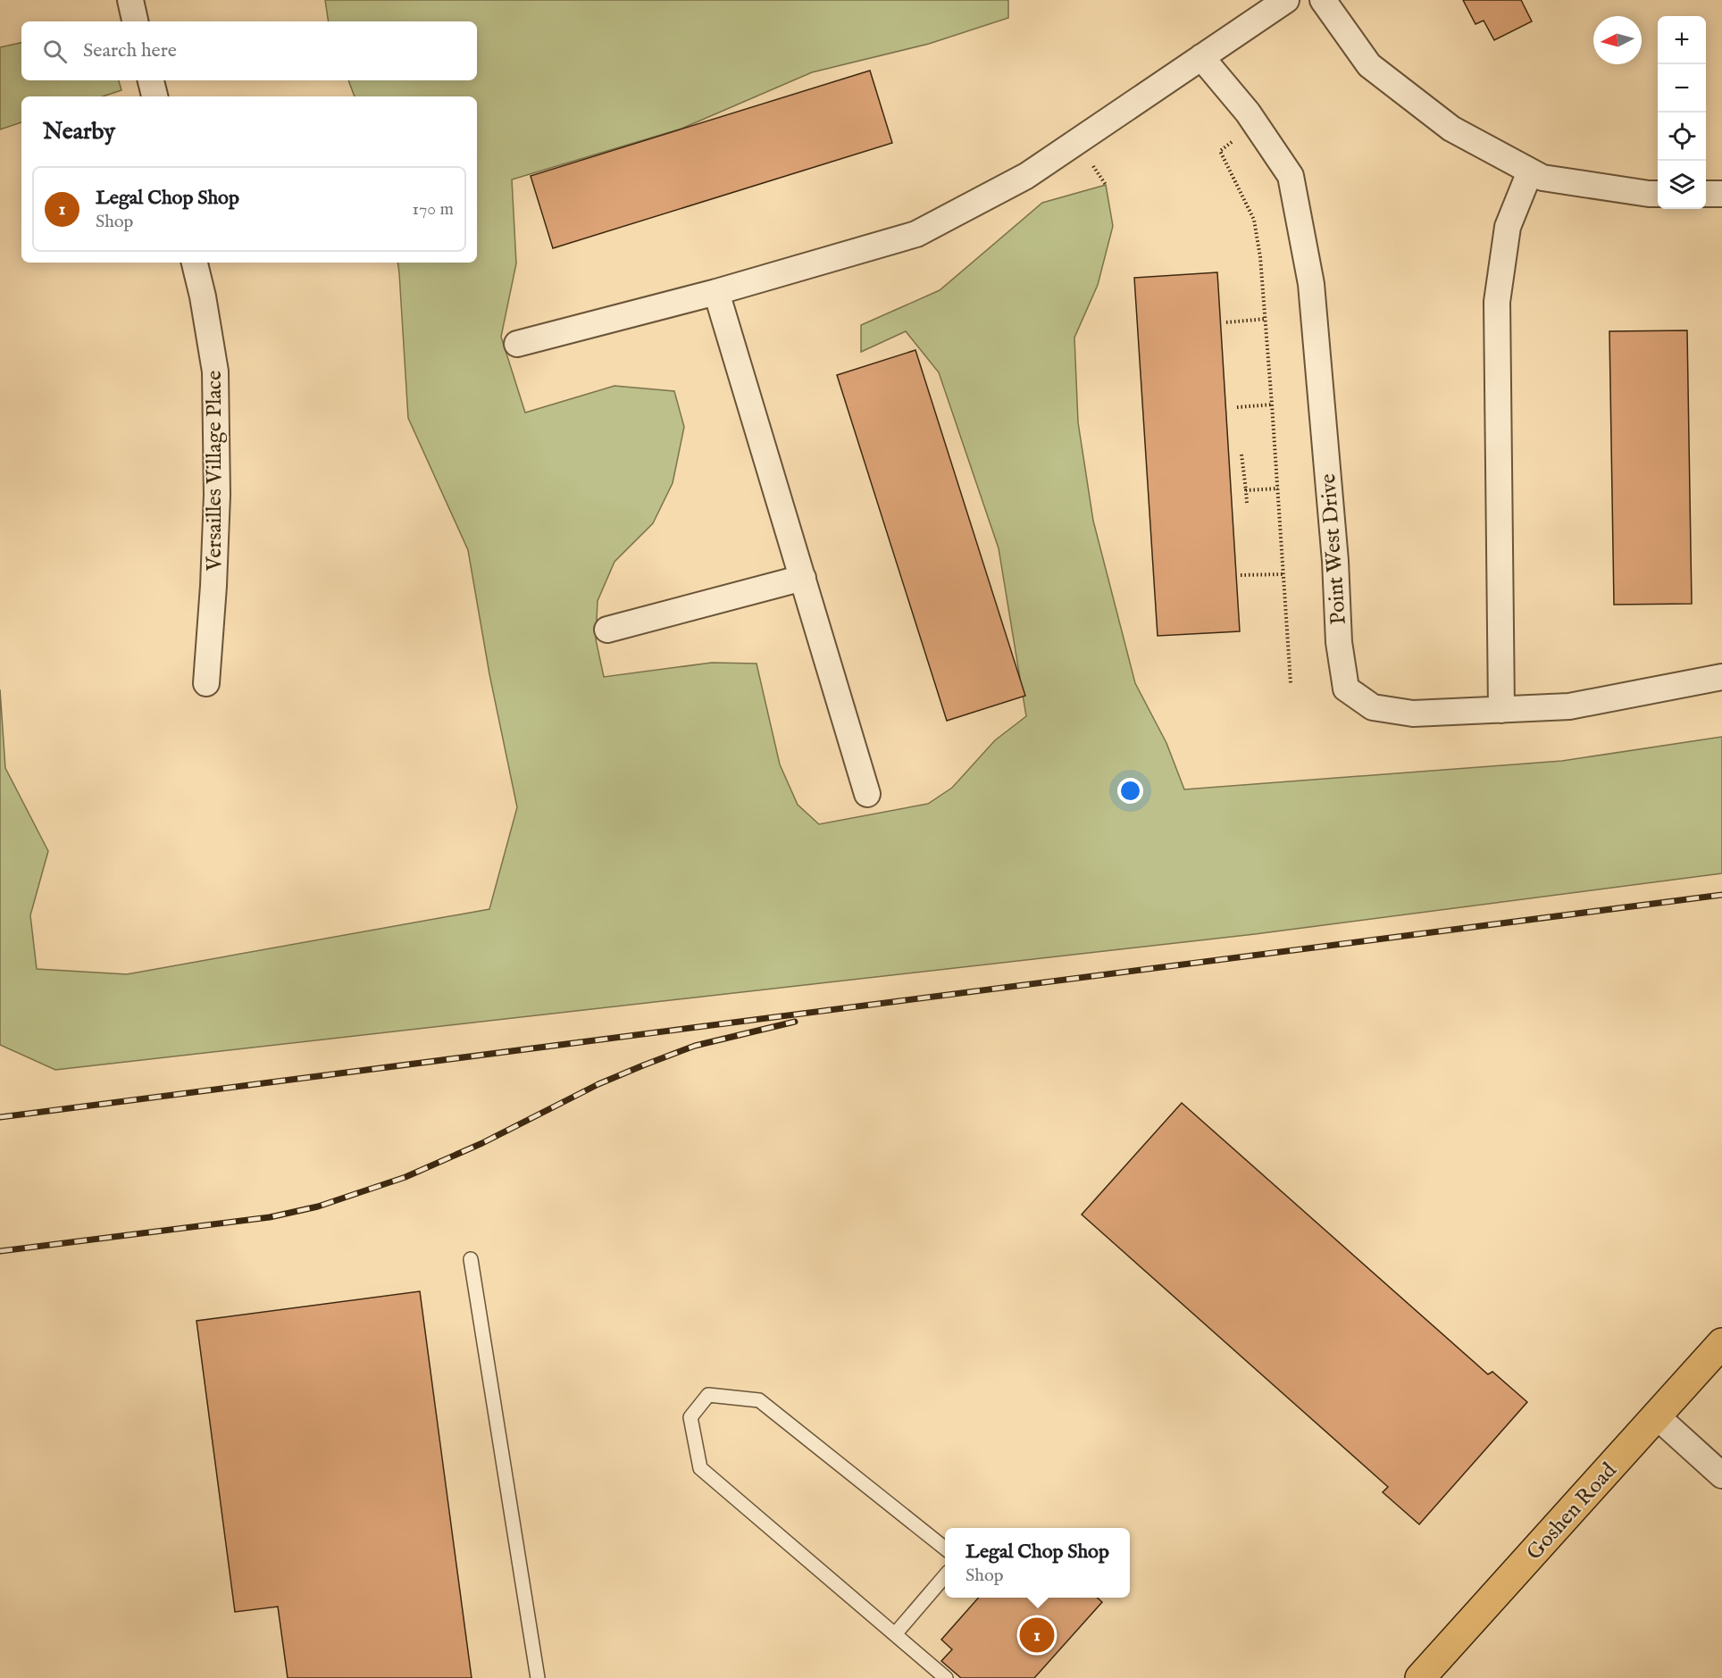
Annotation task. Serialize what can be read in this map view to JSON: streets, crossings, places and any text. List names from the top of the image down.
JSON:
{
  "streets": {
    "main road": ["Goshen Road"],
    "street": ["Versailles Village Place", "Point West Drive"]
  },
  "north": "left",
  "page": {
    "map_buttons": ["+", "−"],
    "search": "Search here",
    "heading": "Nearby",
    "list": [
      {
        "mark": "1",
        "name": "Legal Chop Shop",
        "note": "Shop",
        "value": "170 m"
      }
    ],
    "popup": ["Legal Chop Shop", "Shop"],
    "pins": "1"
  }
}
